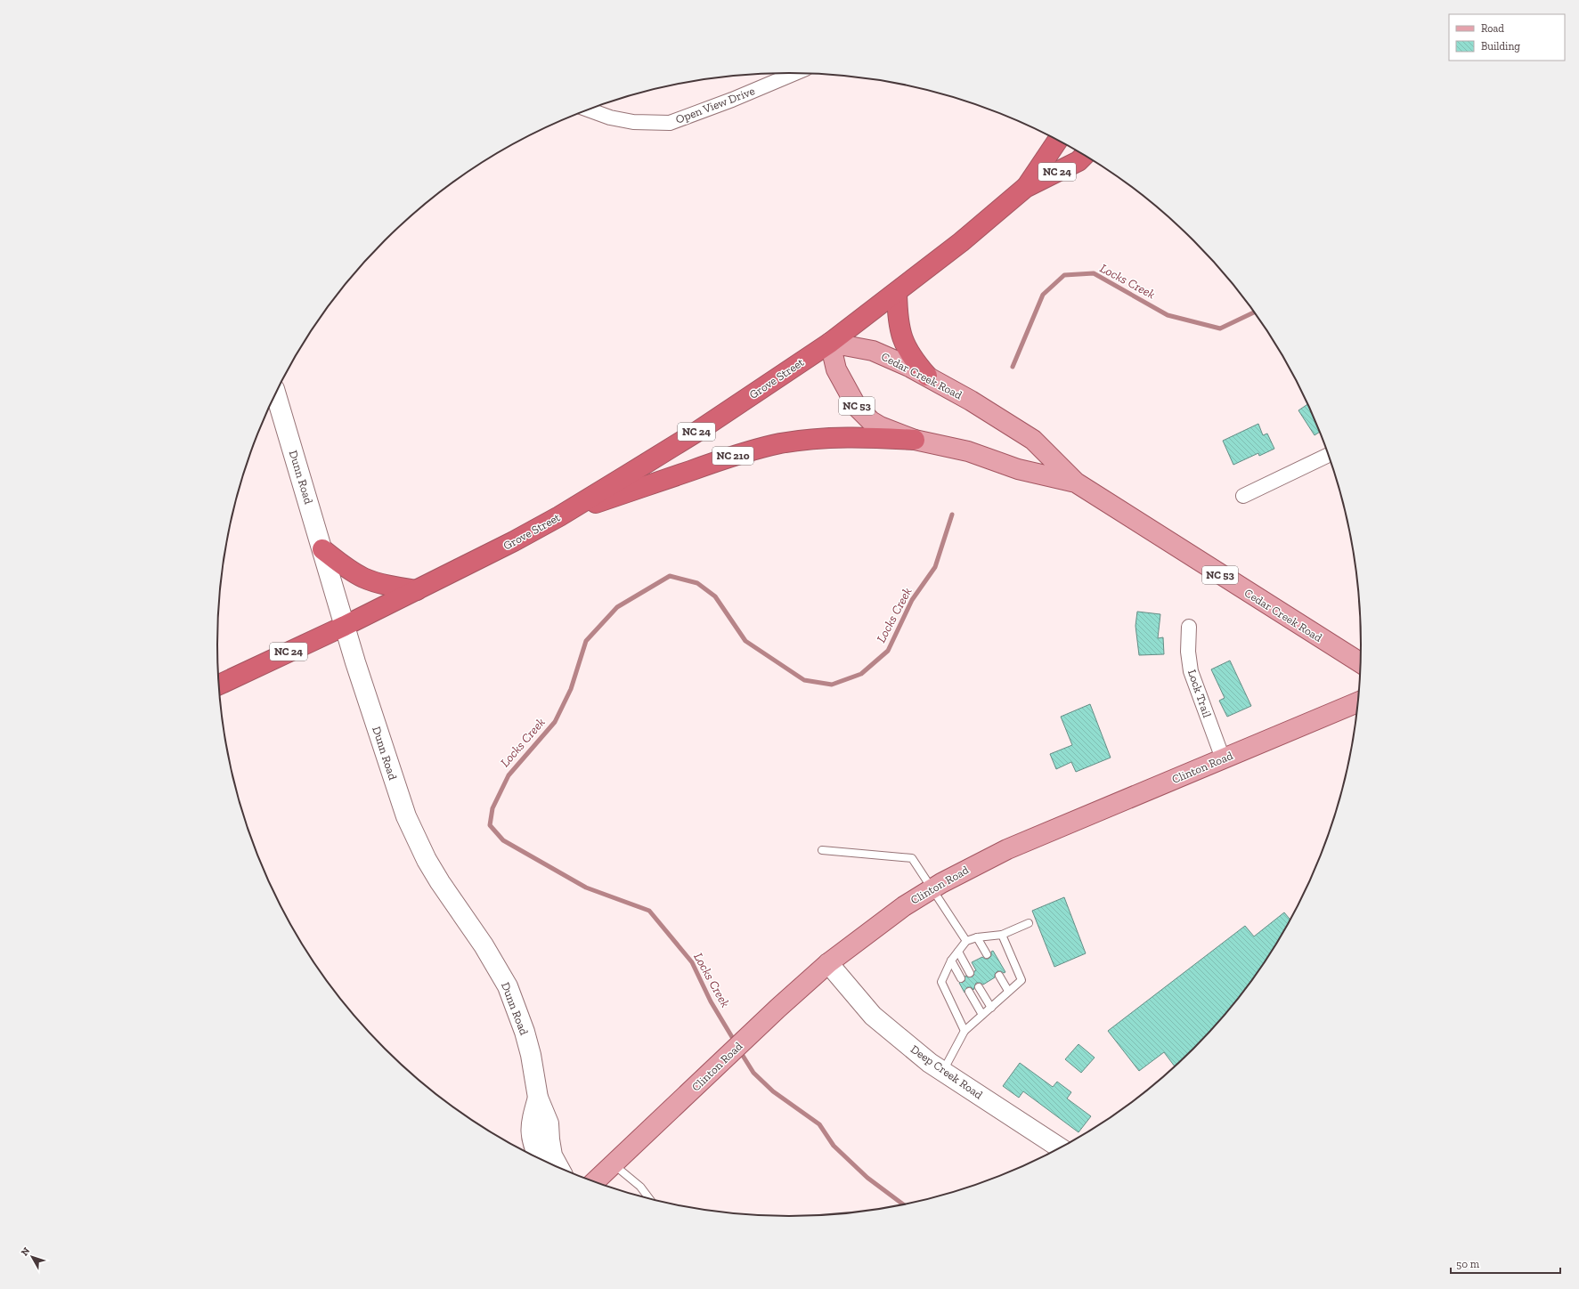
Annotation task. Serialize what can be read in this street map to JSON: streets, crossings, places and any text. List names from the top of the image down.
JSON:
{
  "streets": {
    "highway": ["NC 24", "Grove Street", "NC 210"],
    "main road": ["Cedar Creek Road", "NC 53", "Clinton Road"],
    "street": [
      "Open View Drive",
      "Dunn Road",
      "Lock Trail",
      "Deep Creek Road"
    ]
  },
  "crossings": [
    ["NC 24", "Cedar Creek Road"],
    ["NC 24", "Grove Street"],
    ["Cedar Creek Road", "Grove Street"],
    ["Cedar Creek Road", "NC 210"],
    ["Grove Street", "NC 210"],
    ["Grove Street", "Dunn Road"],
    ["Lock Trail", "Clinton Road"],
    ["Clinton Road", "Deep Creek Road"]
  ],
  "water": ["Locks Creek"],
  "legend": ["Road", "Building"],
  "scale_bar": "50 m",
  "north": "top left"
}
